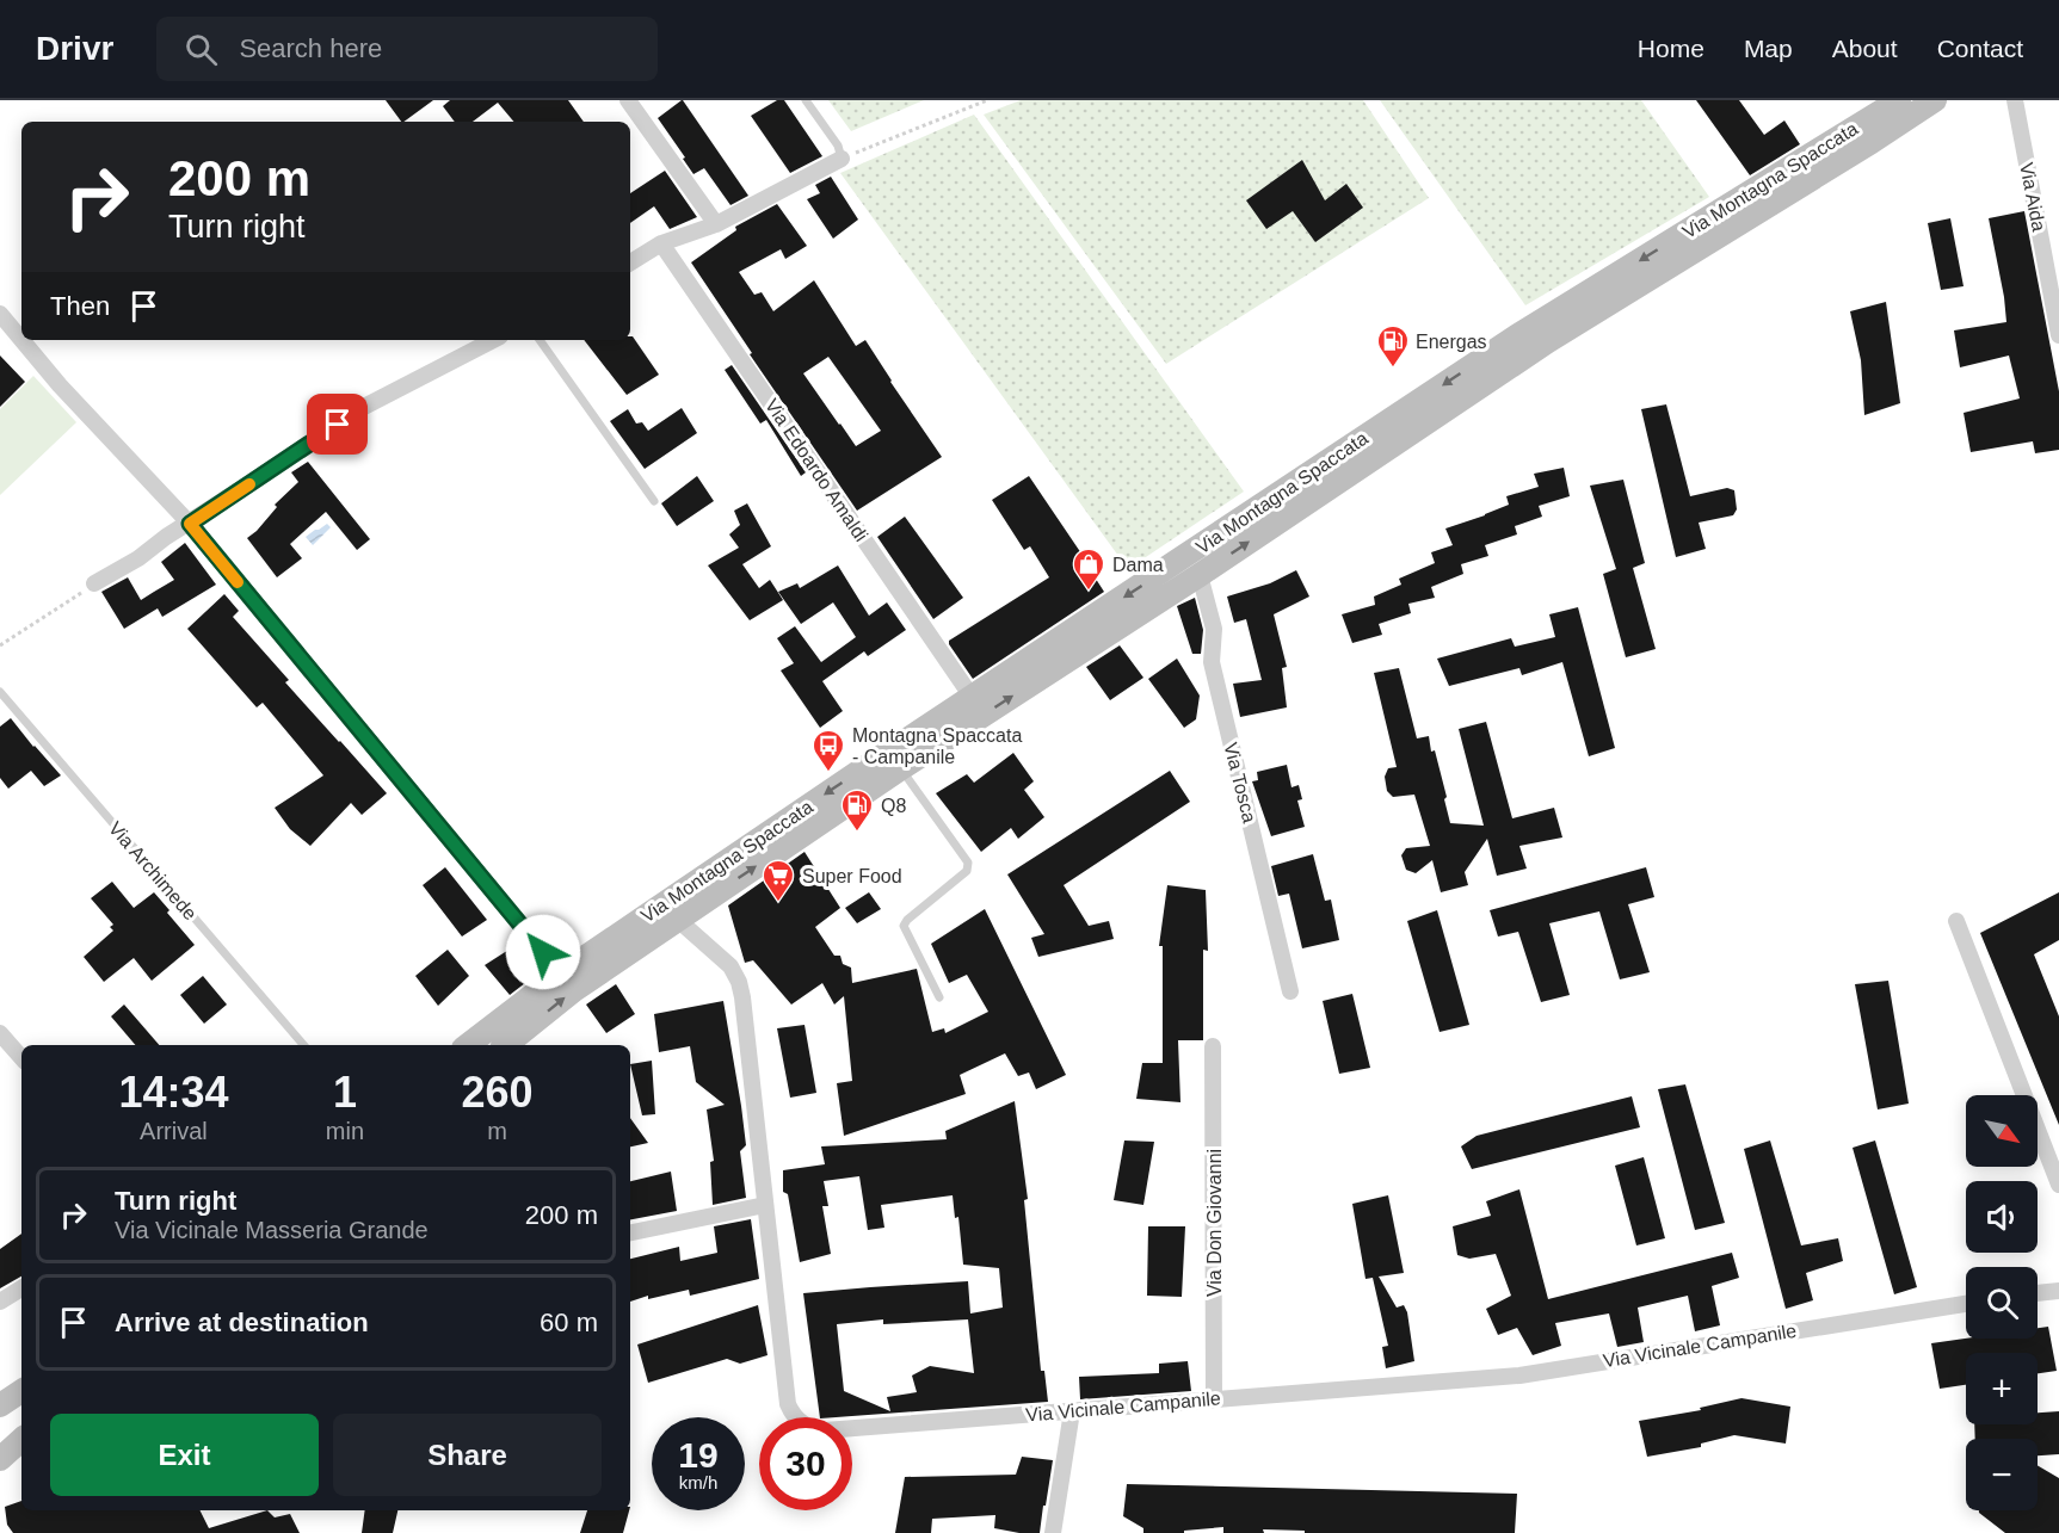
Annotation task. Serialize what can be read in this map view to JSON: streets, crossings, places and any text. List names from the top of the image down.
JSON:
{
  "streets": {
    "main road": ["Via Montagna Spaccata"],
    "street": [
      "Via Aida",
      "Via Edoardo Amaldi",
      "Via Tosca",
      "Via Don Giovanni",
      "Via Vicinale Campanile"
    ],
    "lane": ["Via Archimede"]
  },
  "crossings": [
    ["Via Montagna Spaccata", "Via Edoardo Amaldi"],
    ["Via Montagna Spaccata", "Via Tosca"],
    ["Via Montagna Spaccata", "Via Vicinale Campanile"],
    ["Via Don Giovanni", "Via Vicinale Campanile"]
  ],
  "places": {
    "fuel station": ["Energas", "Q8"],
    "shop": ["Dama"],
    "bus stop": ["Montagna Spaccata - Campanile"],
    "supermarket": ["Super Food"]
  },
  "north": "bottom right",
  "page": {
    "header": "Drivr",
    "search": "Search here",
    "nav": [
      "Home",
      "Map",
      "About",
      "Contact"
    ],
    "turn": ["200 m", "Turn right"],
    "then": "Then",
    "eta": [
      "14:34",
      "Arrival",
      "1",
      "min",
      "260",
      "m"
    ],
    "map_buttons": ["+", "−"],
    "list": [
      {
        "name": "Turn right",
        "note": "Via Vicinale Masseria Grande",
        "value": "200 m"
      },
      {
        "name": "Arrive at destination",
        "value": "60 m"
      }
    ],
    "buttons": ["Exit", "Share"],
    "speed": "19 km/h",
    "limit": "30"
  }
}
